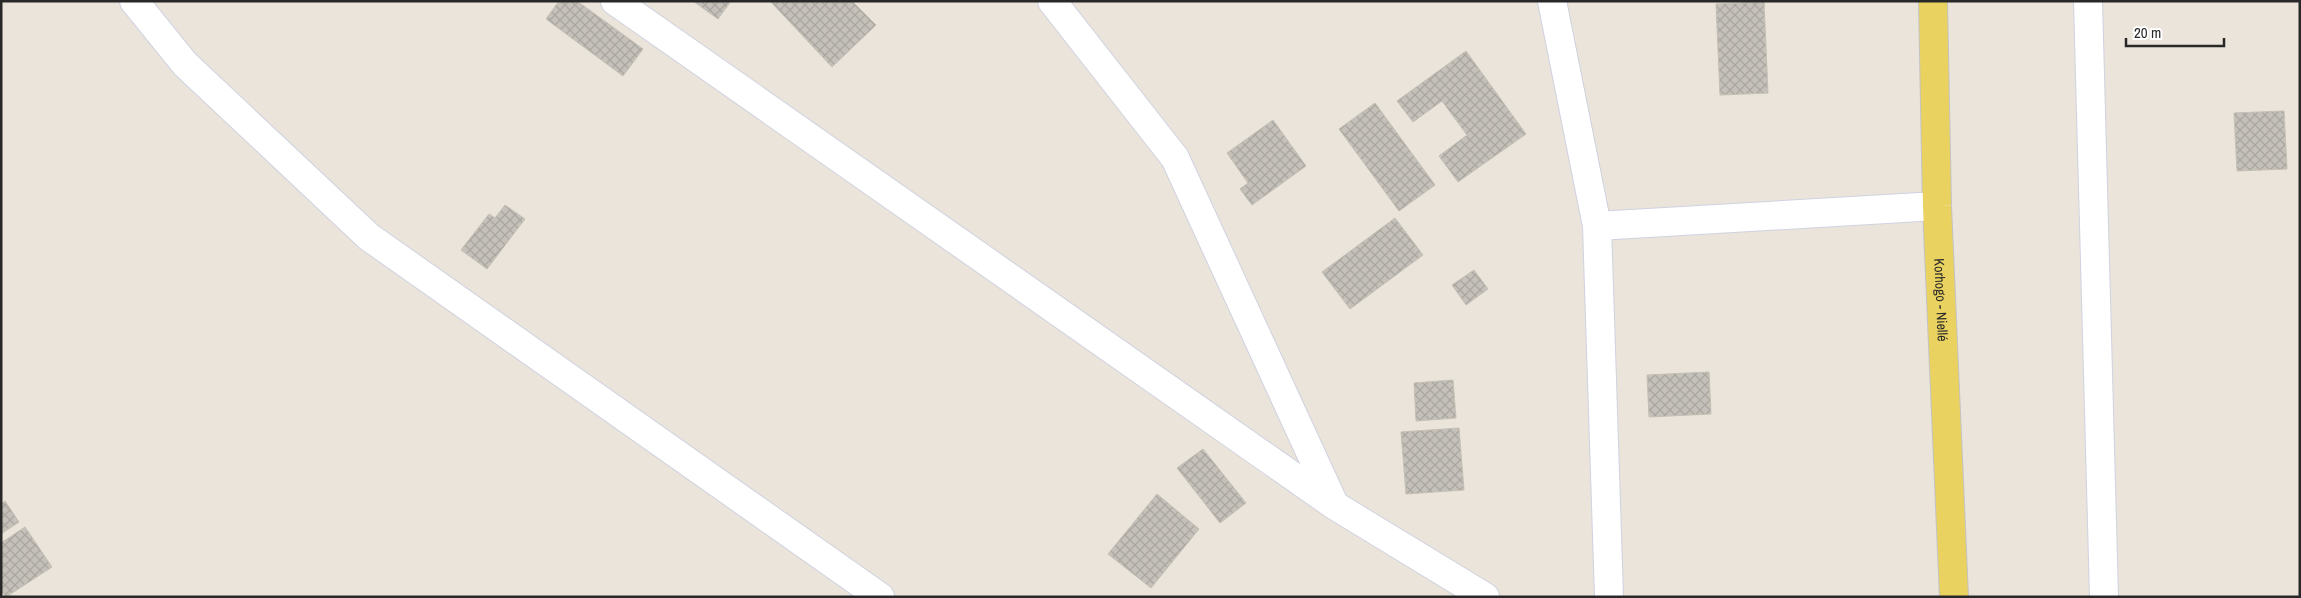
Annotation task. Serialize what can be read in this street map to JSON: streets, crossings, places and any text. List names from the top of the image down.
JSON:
{
  "streets": {
    "main road": ["Korhogo - Niellé"]
  },
  "scale_bar": "20 m"
}
